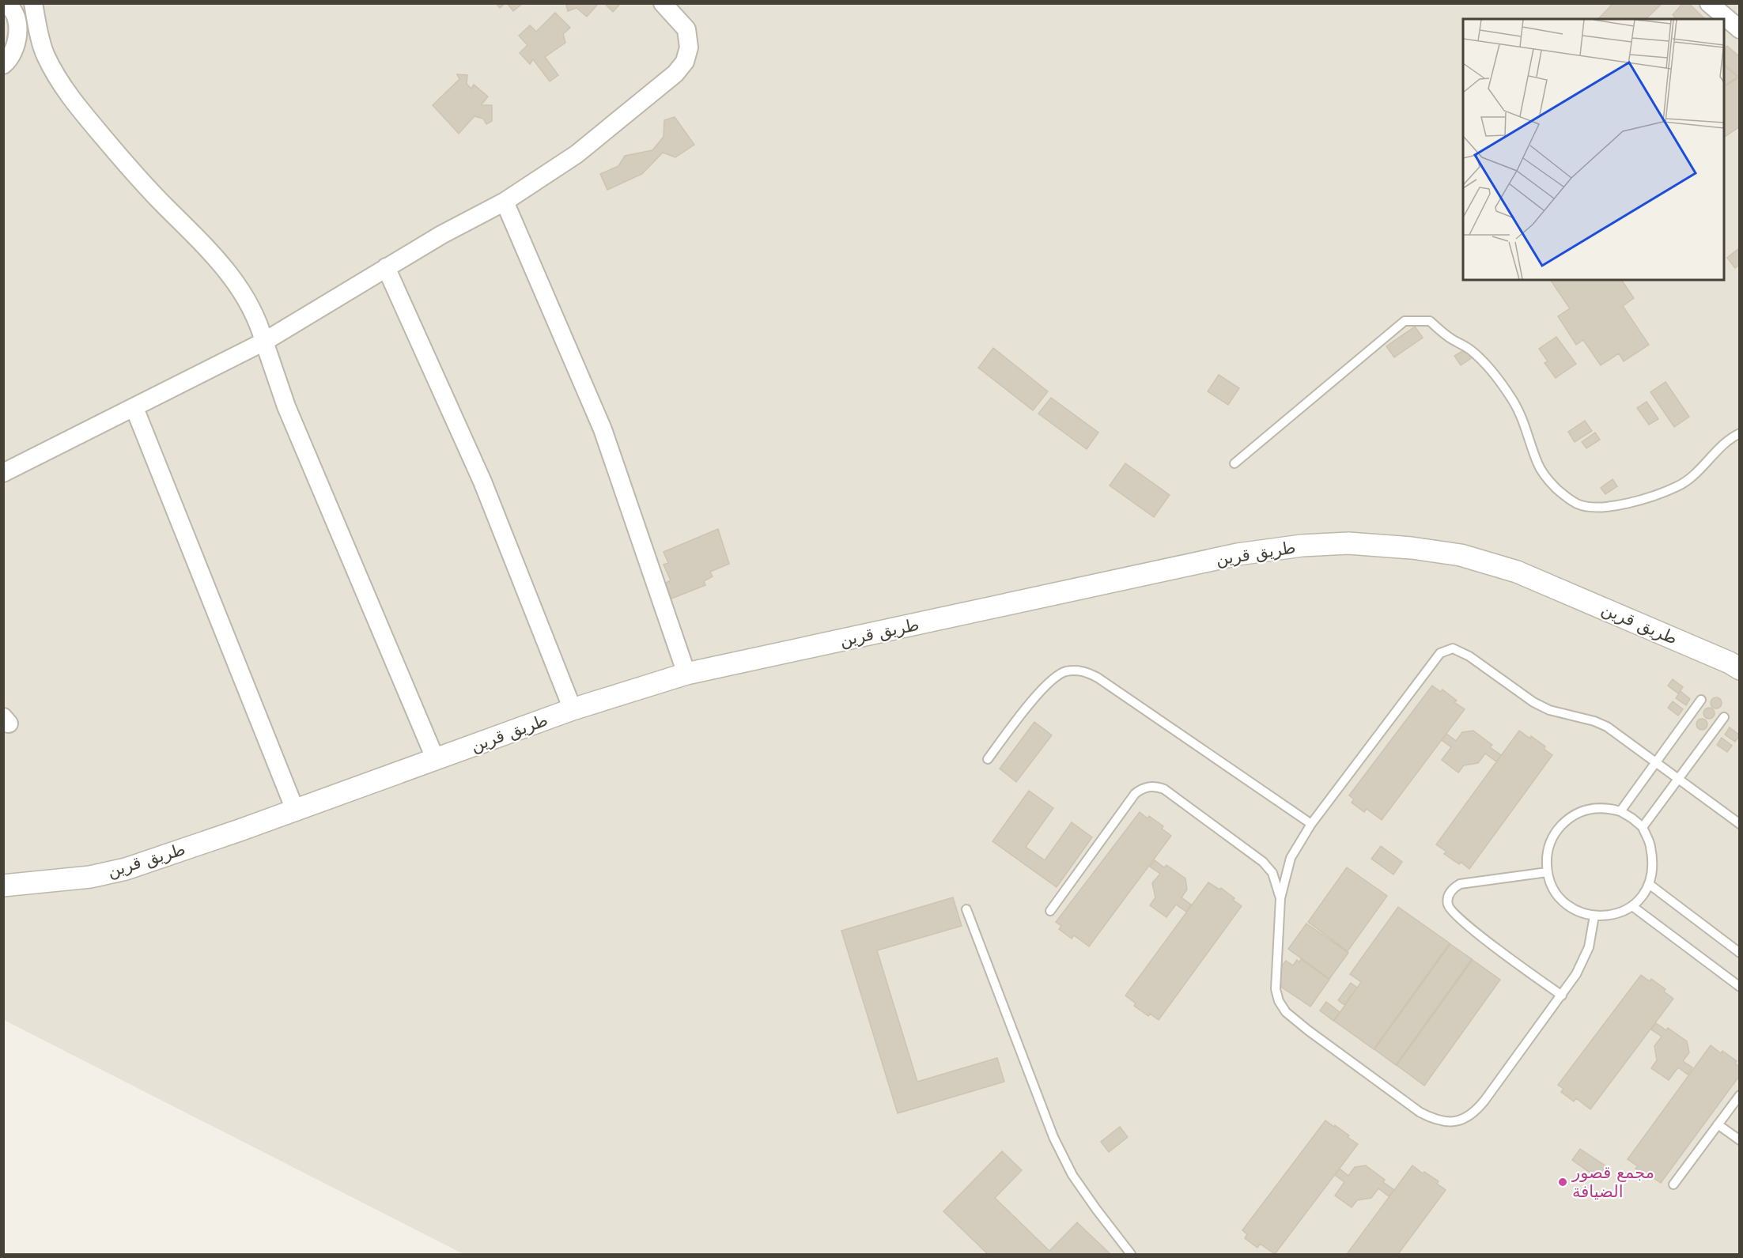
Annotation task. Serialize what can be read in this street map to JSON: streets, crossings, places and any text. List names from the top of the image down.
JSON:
{
  "streets": {
    "street": ["طريق قرين"]
  },
  "places": ["مجمع قصور الضيافة"]
}
